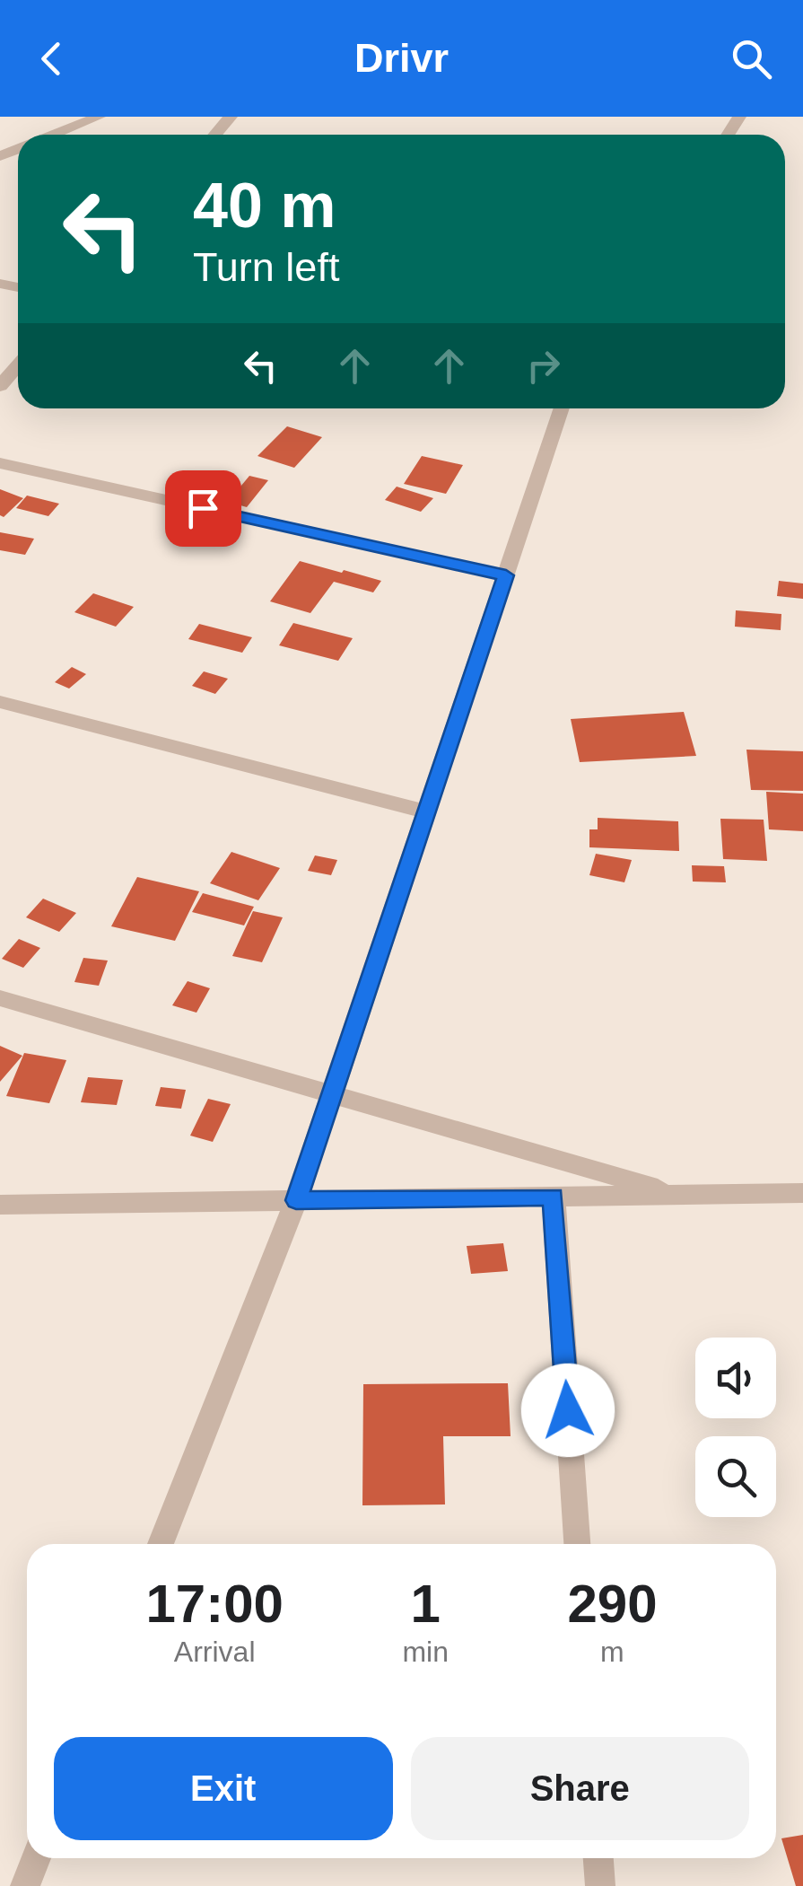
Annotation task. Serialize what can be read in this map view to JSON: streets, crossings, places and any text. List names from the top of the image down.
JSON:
{
  "page": {
    "header": "Drivr",
    "turn": ["40 m", "Turn left"],
    "eta": [
      "17:00",
      "Arrival",
      "1",
      "min",
      "290",
      "m"
    ],
    "buttons": ["Exit", "Share"]
  }
}
